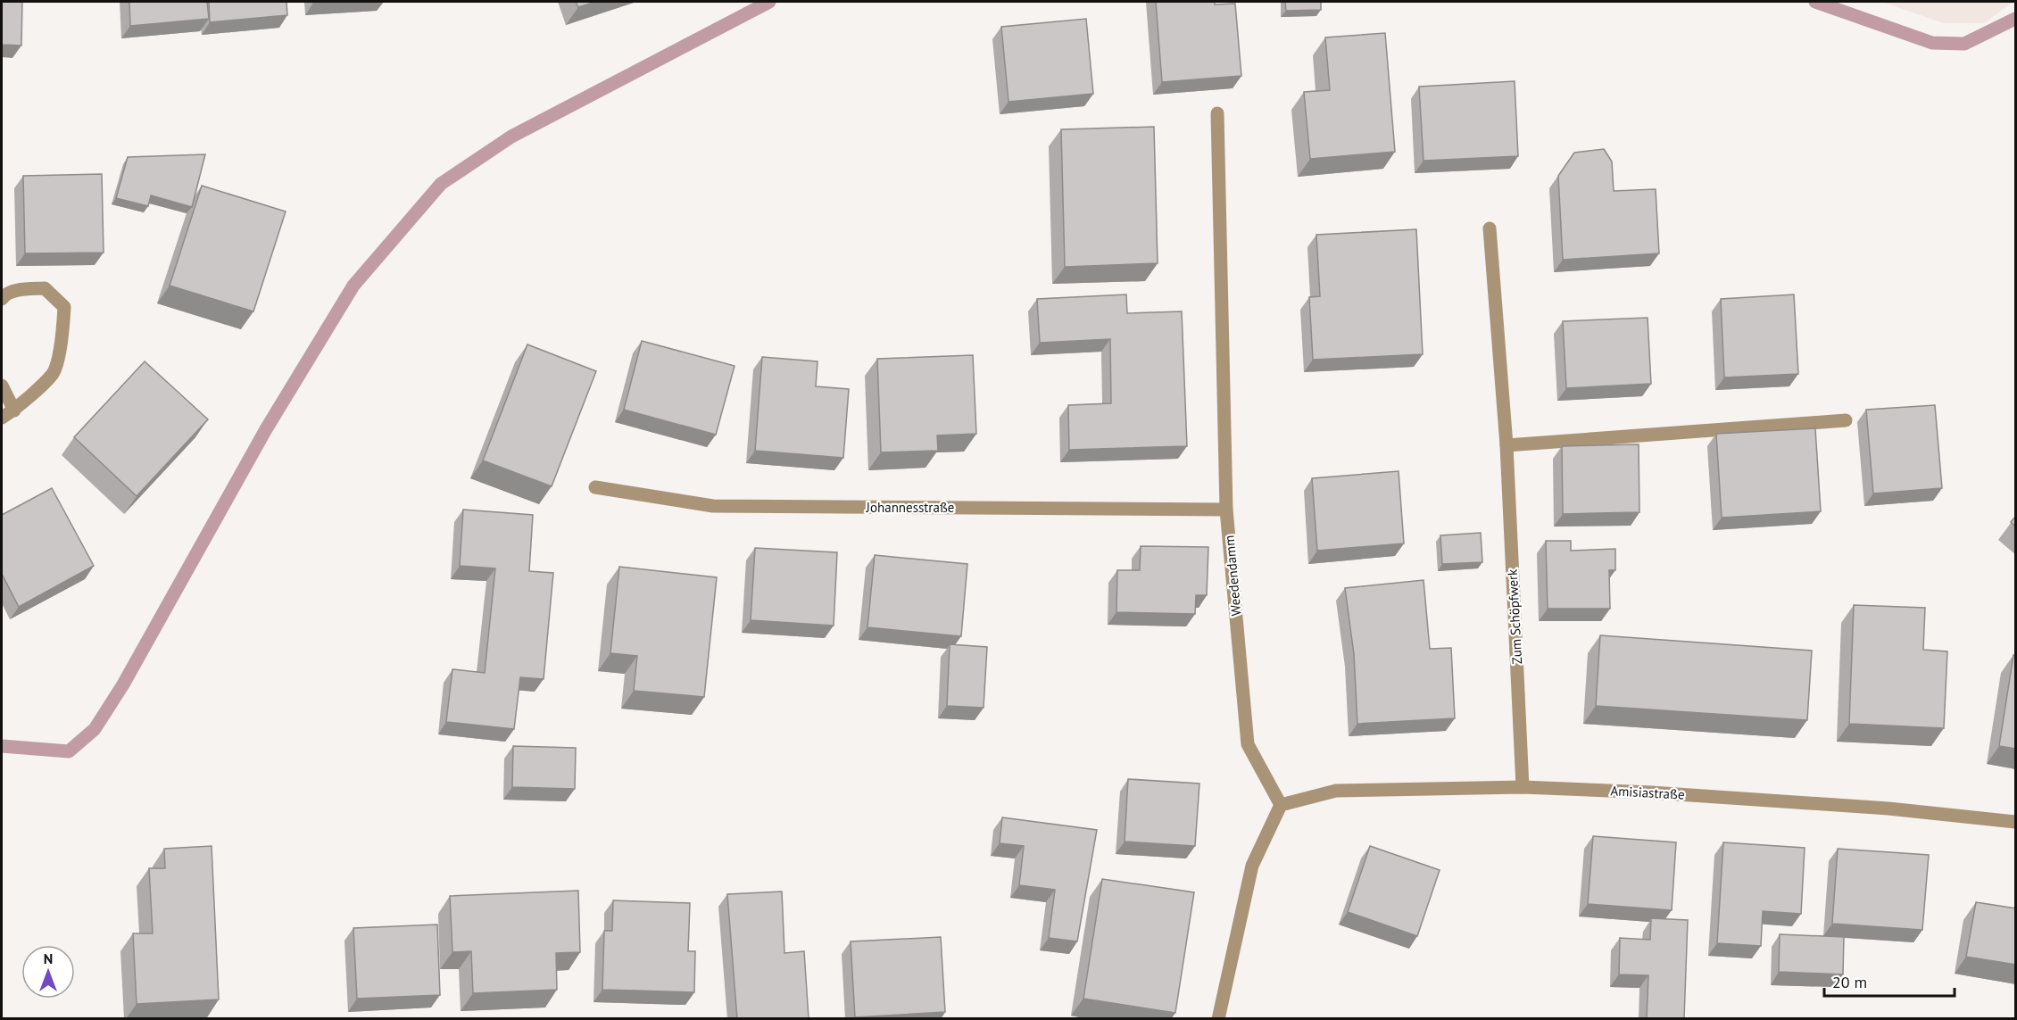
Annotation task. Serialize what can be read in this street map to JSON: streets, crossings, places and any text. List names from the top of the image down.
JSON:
{
  "streets": {
    "street": [
      "Johannesstraße",
      "Weedendamm",
      "Zum Schöpfwerk",
      "Amisiastraße"
    ]
  },
  "crossings": [
    ["Johannesstraße", "Weedendamm"],
    ["Weedendamm", "Amisiastraße"],
    ["Zum Schöpfwerk", "Amisiastraße"]
  ],
  "scale_bar": "20 m",
  "north": "top"
}
